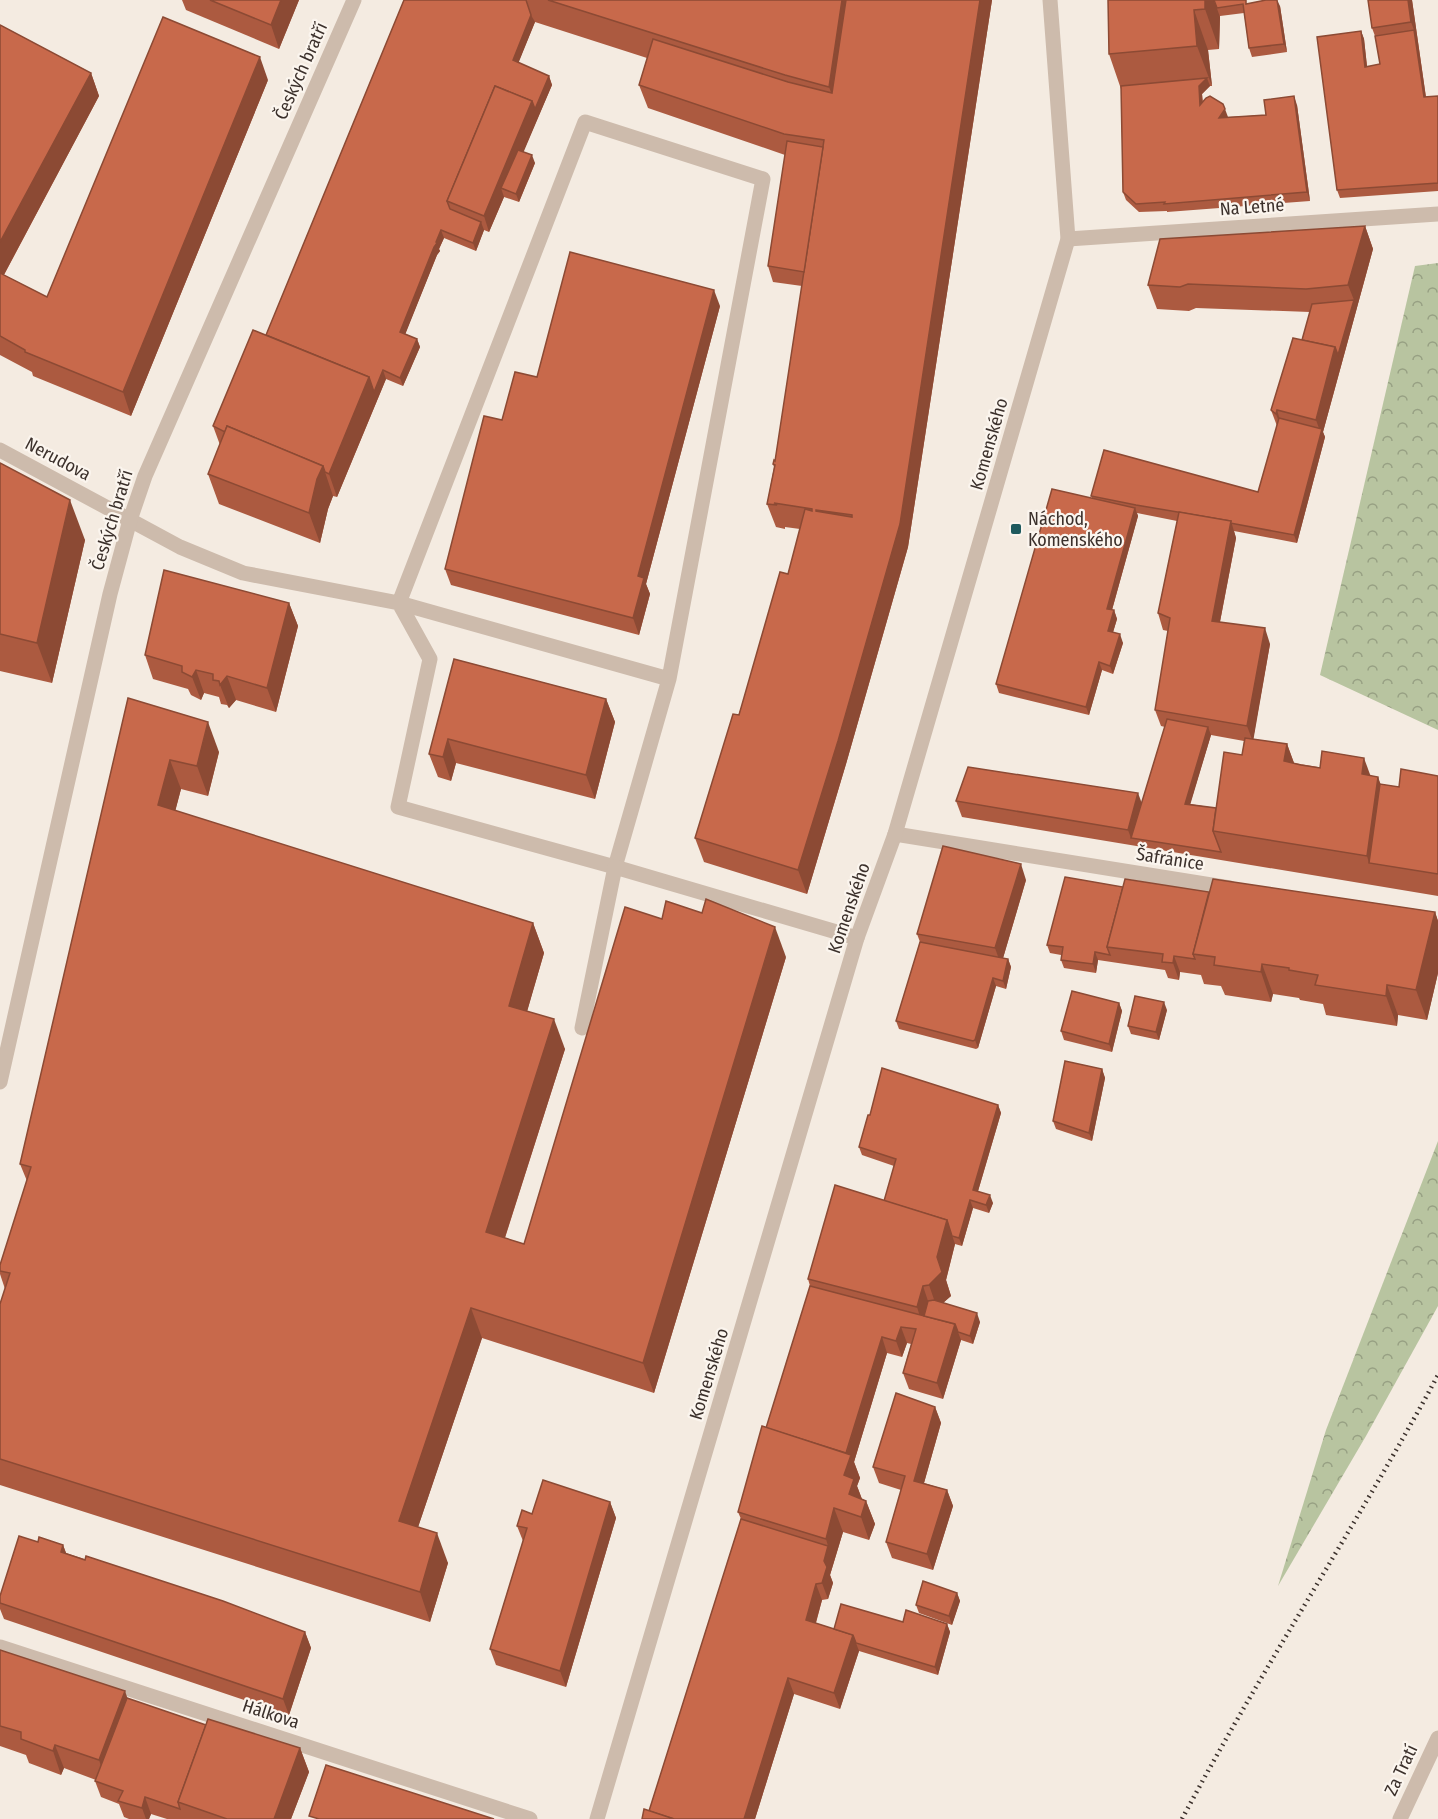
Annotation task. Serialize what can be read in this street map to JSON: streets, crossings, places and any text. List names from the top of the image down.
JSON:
{
  "streets": {
    "street": [
      "Českých bratří",
      "Na Letné",
      "Komenského",
      "Nerudova",
      "Šafránice",
      "Hálkova",
      "Za Tratí"
    ]
  },
  "crossings": [
    ["Českých bratří", "Nerudova"],
    ["Na Letné", "Komenského"],
    ["Komenského", "Šafránice"]
  ],
  "places": {
    "transit": ["Náchod, Komenského"]
  }
}
